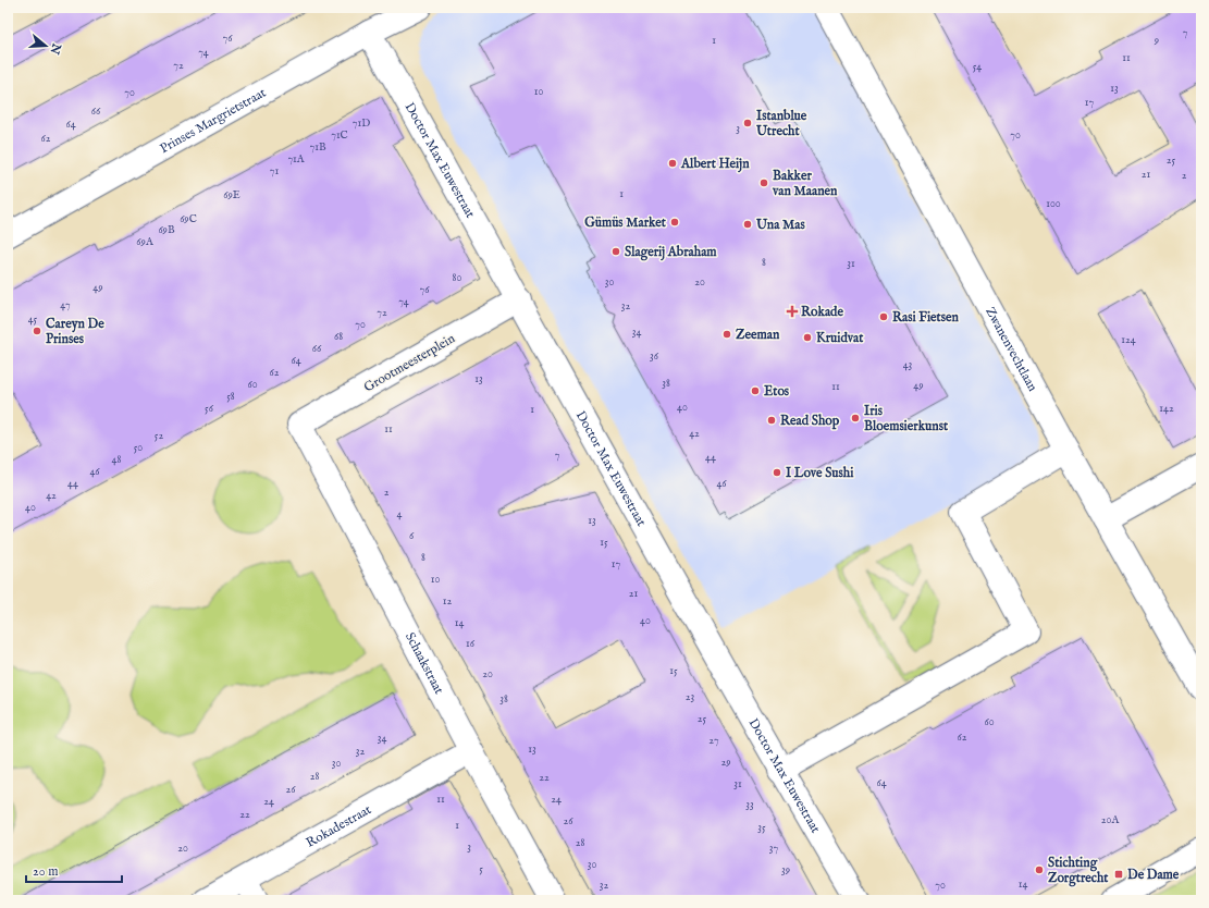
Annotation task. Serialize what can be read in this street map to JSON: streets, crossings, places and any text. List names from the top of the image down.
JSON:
{
  "streets": {
    "street": [
      "Prinses Margrietstraat",
      "Doctor Max Euwestraat",
      "Zwanenvechtlaan",
      "Grootmeesterplein",
      "Schaakstraat",
      "Rokadestraat"
    ]
  },
  "crossings": [
    ["Prinses Margrietstraat", "Doctor Max Euwestraat"],
    ["Doctor Max Euwestraat", "Grootmeesterplein"],
    ["Grootmeesterplein", "Schaakstraat"],
    ["Schaakstraat", "Rokadestraat"]
  ],
  "places": {
    "other": [
      "Istanblue Utrecht",
      "Albert Heijn",
      "Bakker van Maanen",
      "Gümüs Market",
      "Una Mas",
      "Slagerij Abraham",
      "Rasi Fietsen",
      "Careyn De Prinses",
      "Zeeman",
      "Kruidvat",
      "Etos",
      "Iris Bloemsierkunst",
      "Read Shop",
      "I Love Sushi",
      "Stichting Zorgtrecht"
    ],
    "health": ["Rokade"],
    "transit": ["De Dame"]
  },
  "house_numbers": [
    "7",
    "76",
    "1",
    "9",
    "74",
    "11",
    "72",
    "54",
    "13",
    "10",
    "70",
    "17",
    "66",
    "71D",
    "64",
    "3",
    "71C",
    "70",
    "62",
    "71B",
    "71A",
    "25",
    "71",
    "21",
    "2",
    "1",
    "69E",
    "100",
    "69C",
    "69B",
    "69A",
    "8",
    "31",
    "80",
    "30",
    "20",
    "49",
    "76",
    "74",
    "47",
    "32",
    "72",
    "45",
    "70",
    "34",
    "68",
    "124",
    "66",
    "36",
    "64",
    "43",
    "62",
    "13",
    "38",
    "60",
    "49",
    "11",
    "58",
    "40",
    "56",
    "142",
    "1",
    "11",
    "42",
    "52",
    "50",
    "7",
    "44",
    "48",
    "46",
    "44",
    "46",
    "2",
    "42",
    "40",
    "4",
    "13",
    "6",
    "15",
    "8",
    "17",
    "10",
    "21",
    "12",
    "40",
    "14",
    "16",
    "15",
    "20",
    "23",
    "38",
    "25",
    "60",
    "62",
    "34",
    "27",
    "13",
    "32",
    "29",
    "30",
    "28",
    "22",
    "64",
    "31",
    "26",
    "11",
    "24",
    "24",
    "33",
    "22",
    "20A",
    "26",
    "1",
    "35",
    "28",
    "3",
    "20",
    "37",
    "30",
    "5",
    "39",
    "14",
    "32",
    "70"
  ],
  "scale_bar": "20 m",
  "north": "right"
}
